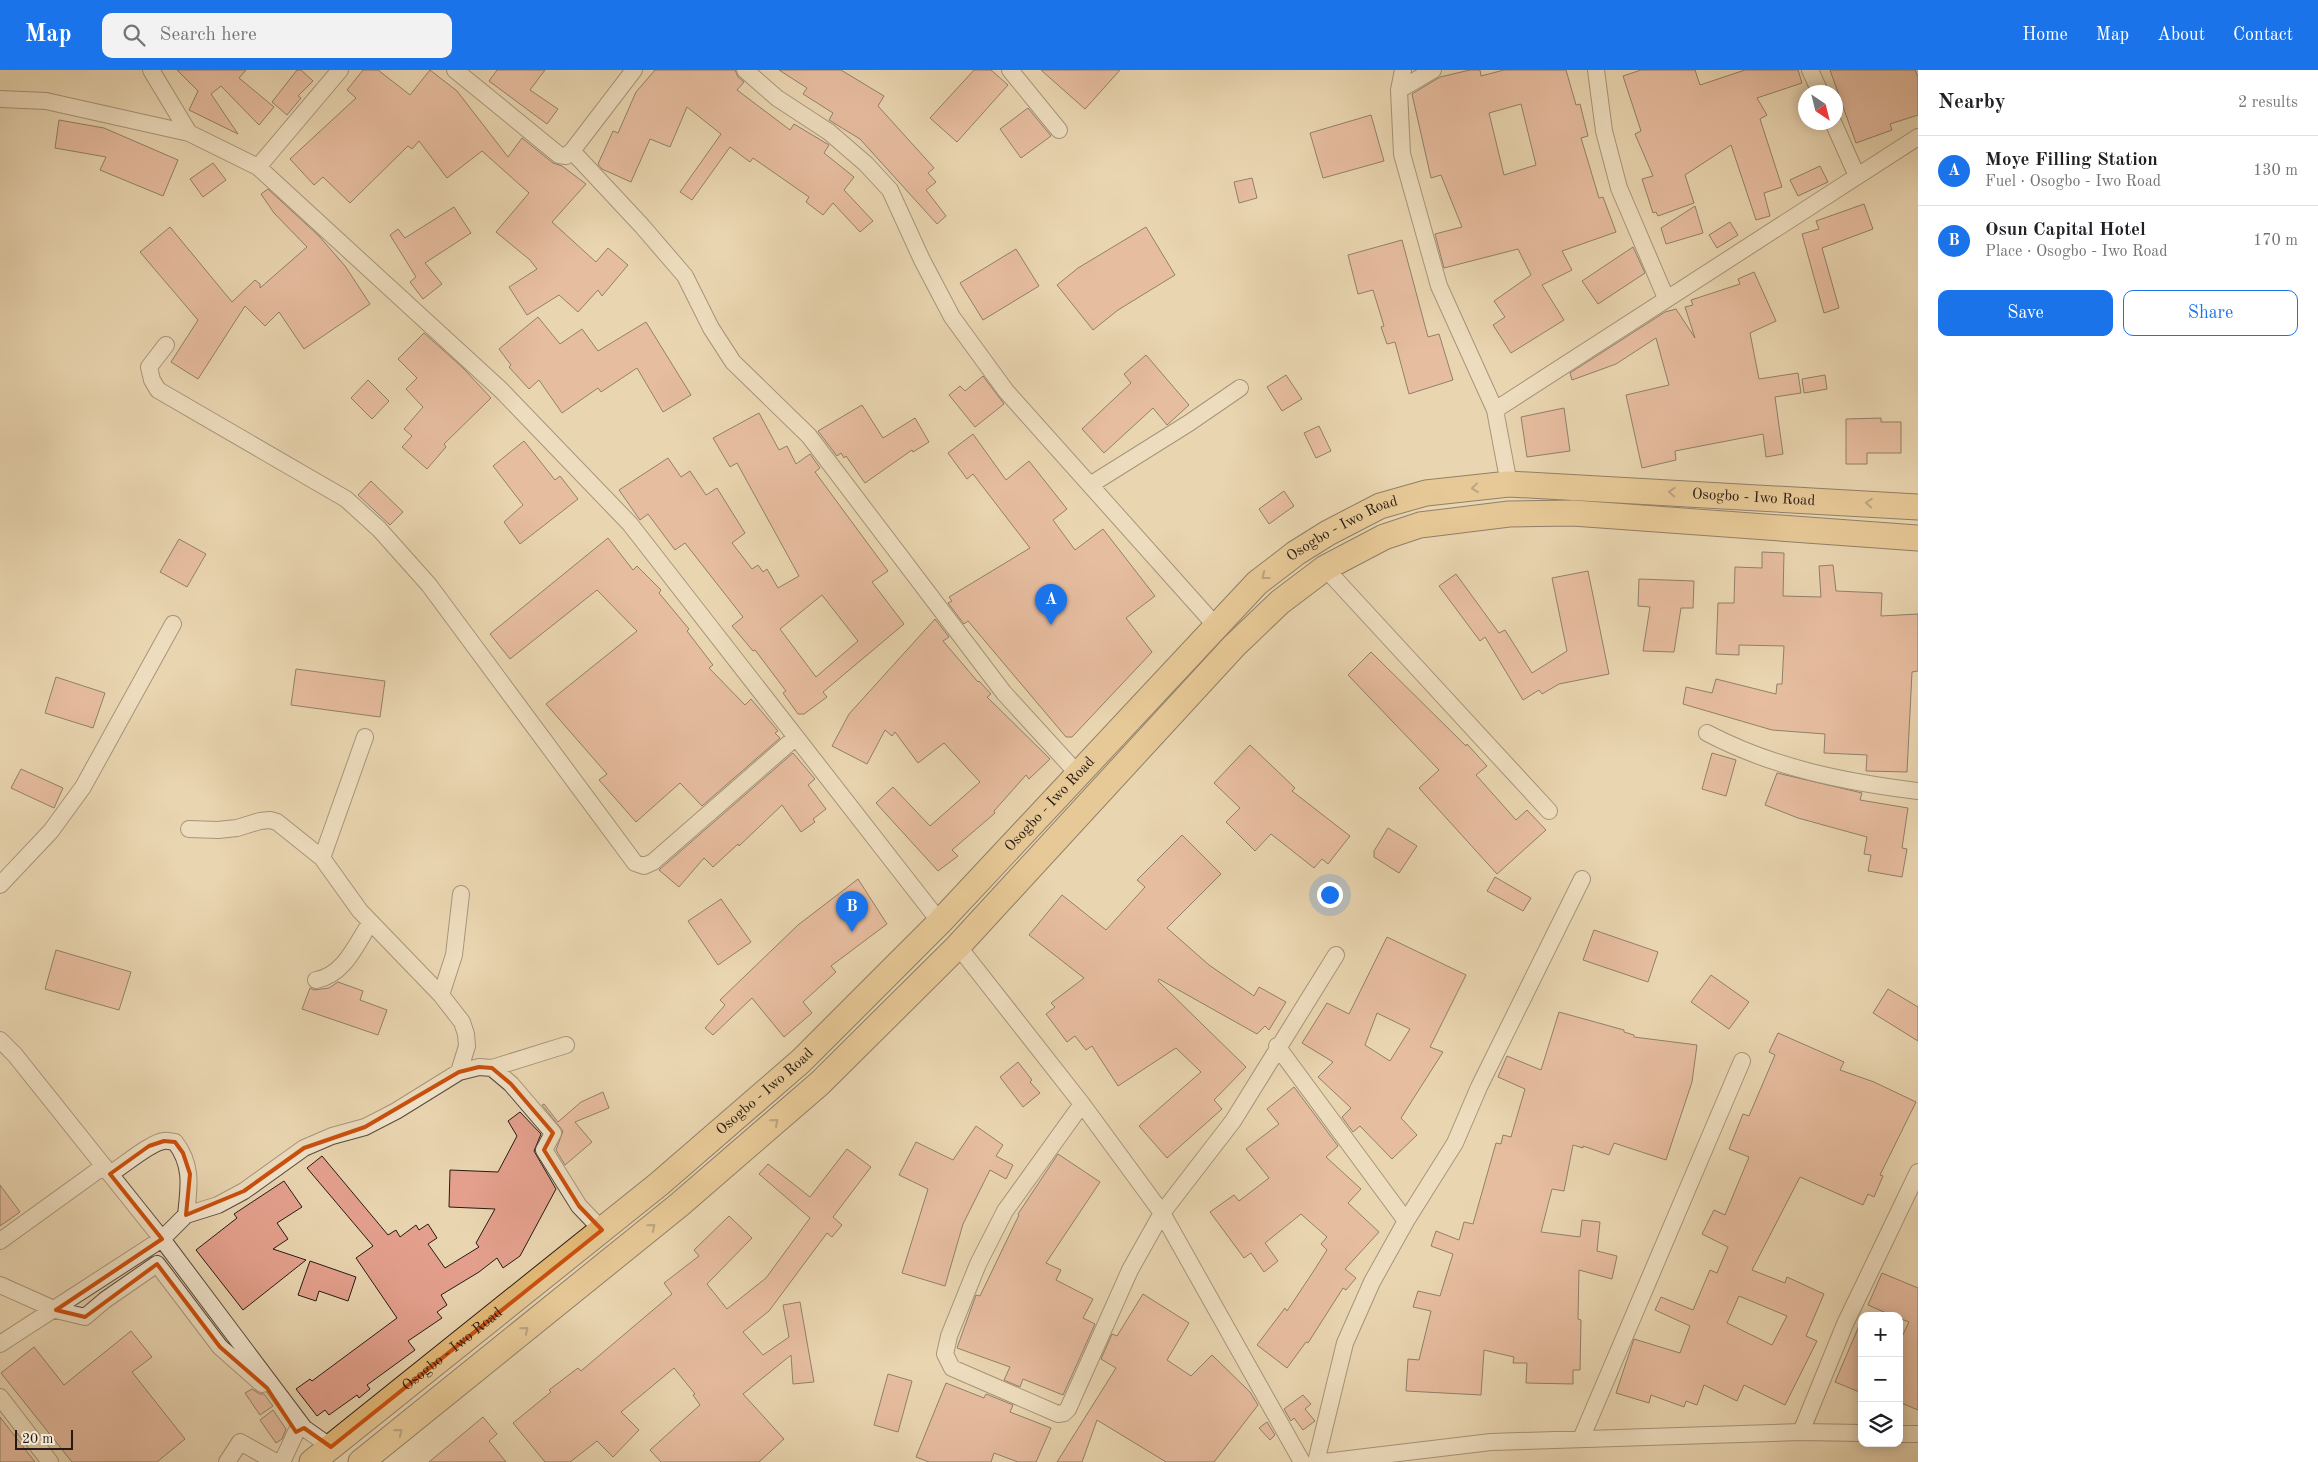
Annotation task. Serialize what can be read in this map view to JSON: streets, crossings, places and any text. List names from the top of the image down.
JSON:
{
  "streets": {
    "main road": ["Osogbo - Iwo Road"]
  },
  "scale_bar": "20 m",
  "north": "bottom right",
  "page": {
    "header": "Map",
    "search": "Search here",
    "nav": [
      "Home",
      "Map",
      "About",
      "Contact"
    ],
    "heading": ["Nearby", "2 results"],
    "list": [
      {
        "mark": "A",
        "name": "Moye Filling Station",
        "note": "Fuel · Osogbo - Iwo Road",
        "value": "130 m"
      },
      {
        "mark": "B",
        "name": "Osun Capital Hotel",
        "note": "Place · Osogbo - Iwo Road",
        "value": "170 m"
      }
    ],
    "buttons": ["Save", "Share"],
    "pins": ["A", "B"],
    "map_buttons": ["+", "−"],
    "scale": "20 m"
  }
}
